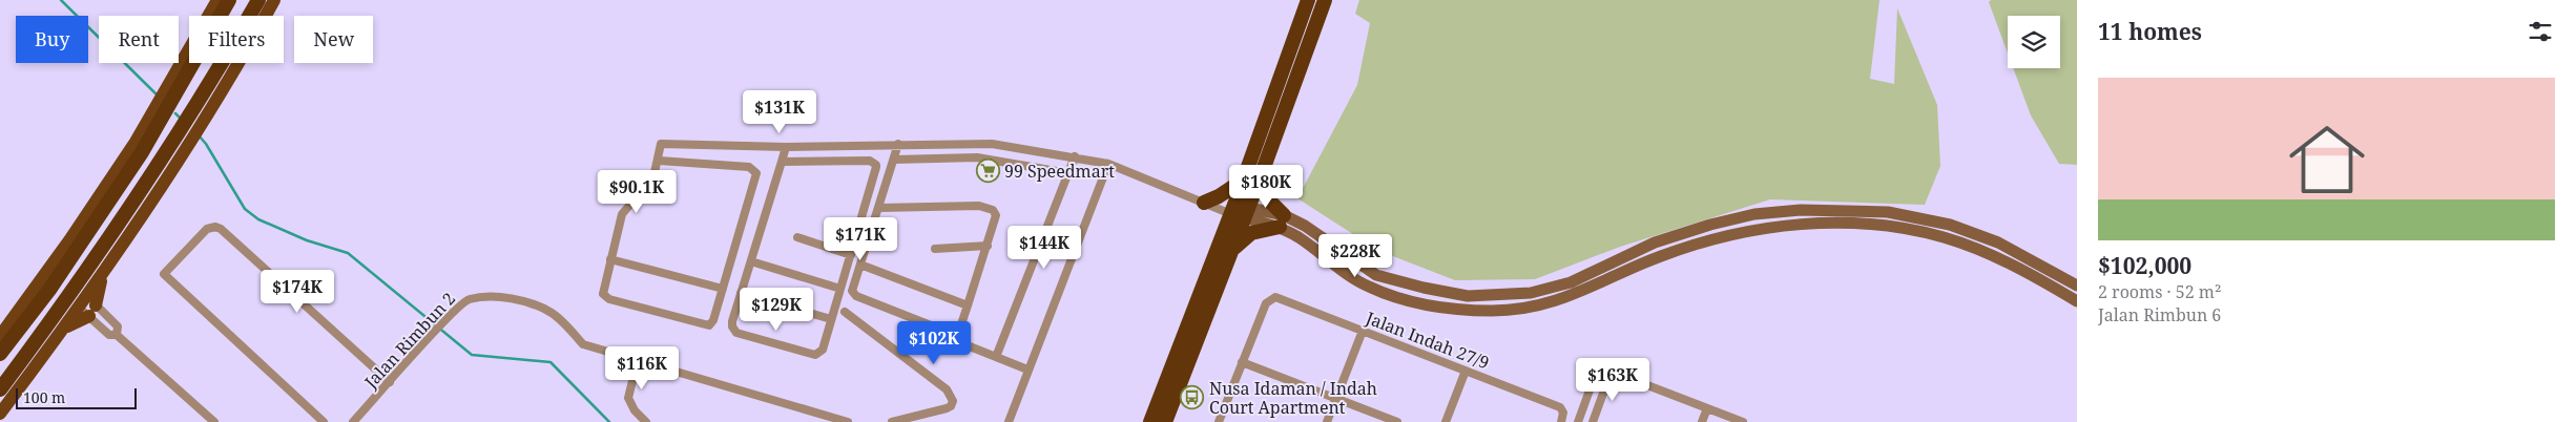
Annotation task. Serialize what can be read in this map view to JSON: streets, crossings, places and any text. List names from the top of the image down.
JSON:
{
  "streets": {
    "street": ["Jalan Rimbun 2", "Jalan Indah 27/9"]
  },
  "places": {
    "supermarket": ["99 Speedmart"],
    "bus stop": ["Nusa Idaman / Indah Court Apartment"]
  },
  "scale_bar": "100 m",
  "page": {
    "heading": "11 homes",
    "chip": [
      "Buy",
      "Rent",
      "Filters",
      "New"
    ],
    "list": [
      {
        "name": "$102,000",
        "note": "2 rooms · 52 m² · Jalan Rimbun 6"
      }
    ],
    "price": [
      "$131K",
      "$180K",
      "$90.1K",
      "$171K",
      "$144K",
      "$228K",
      "$174K",
      "$129K",
      "$102K",
      "$116K",
      "$163K"
    ],
    "scale": "100 m"
  }
}
